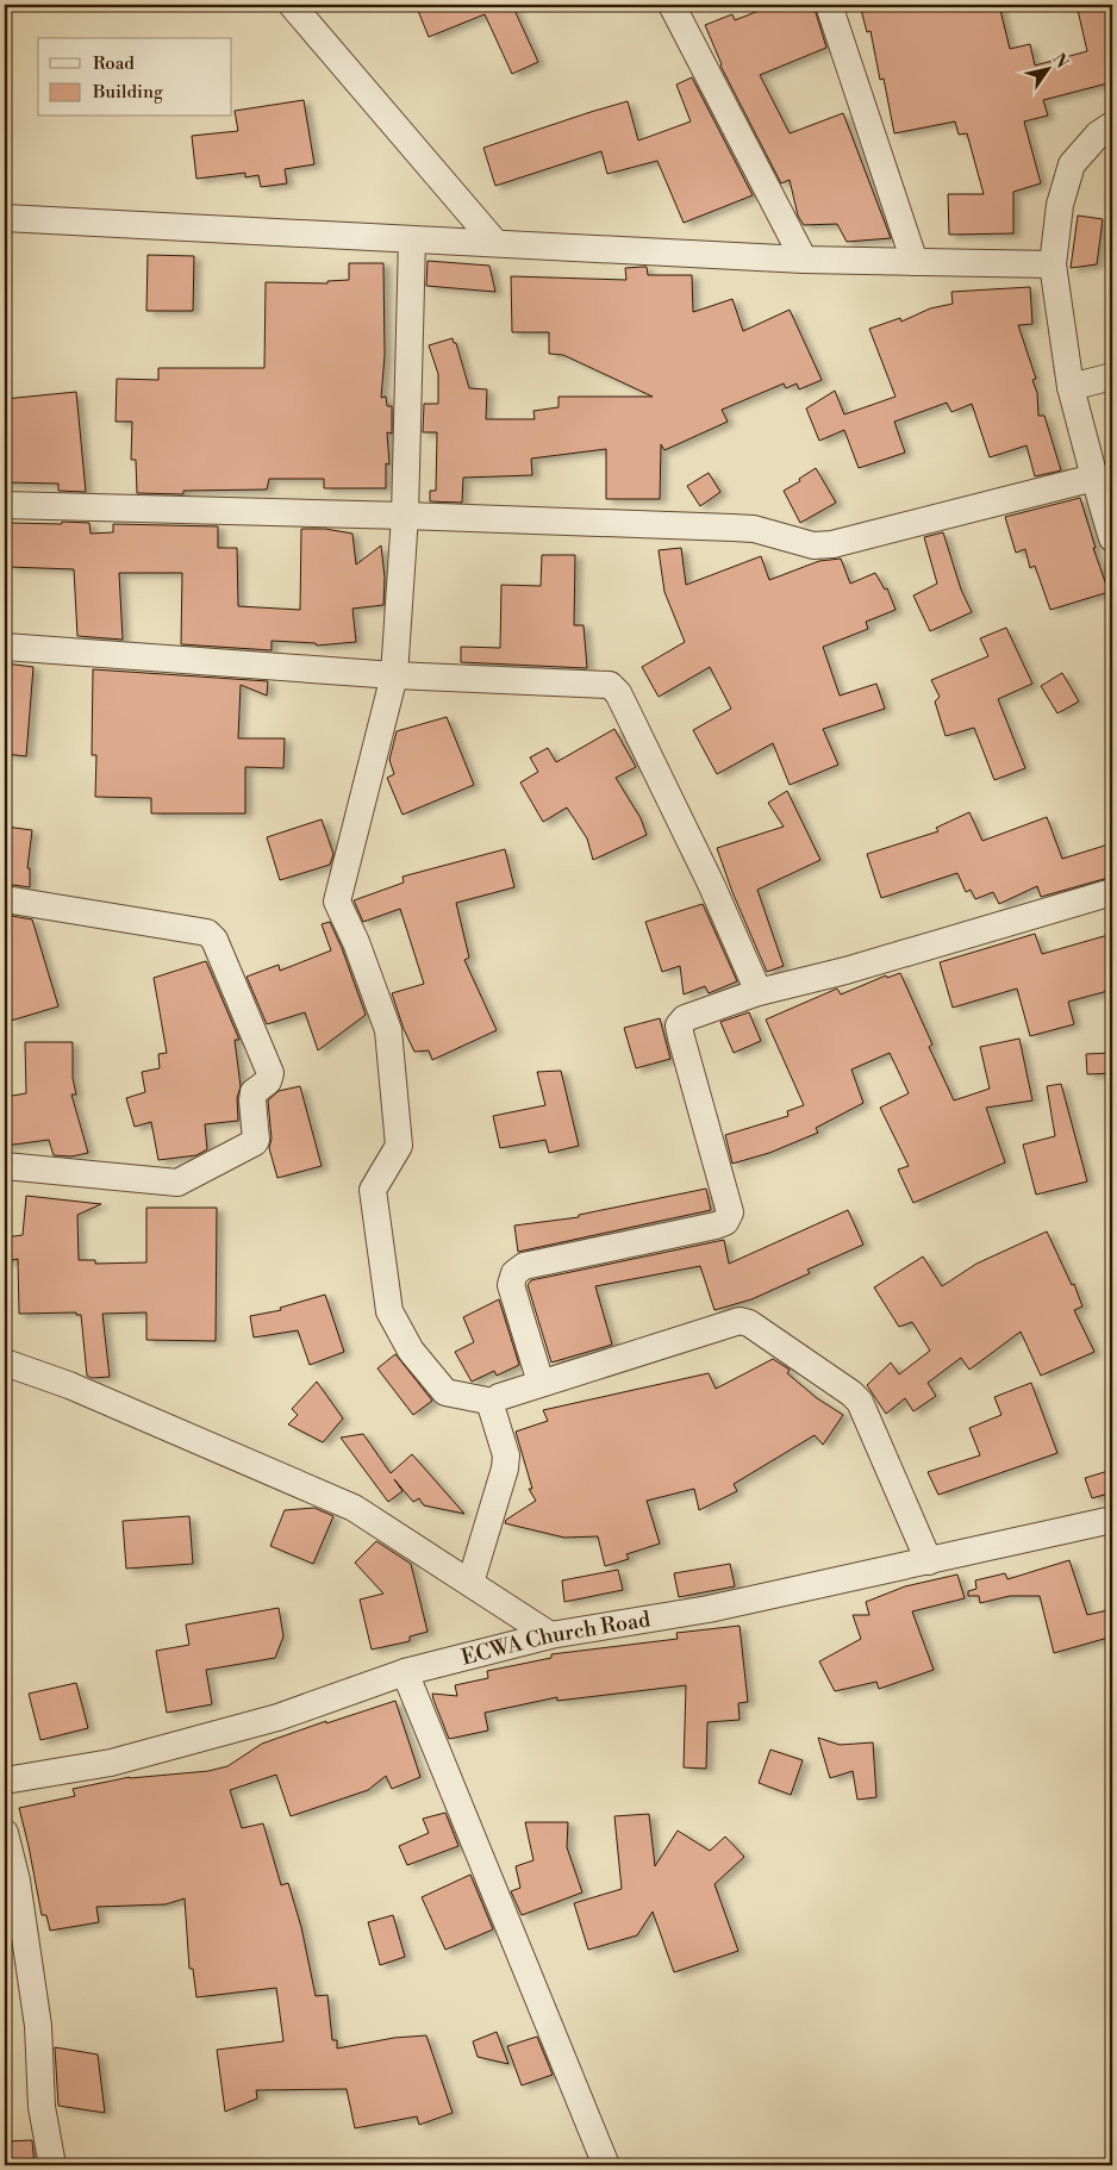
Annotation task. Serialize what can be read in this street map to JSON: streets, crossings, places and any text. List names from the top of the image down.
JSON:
{
  "streets": {
    "street": ["ECWA Church Road"]
  },
  "legend": ["Road", "Building"],
  "north": "top right"
}
